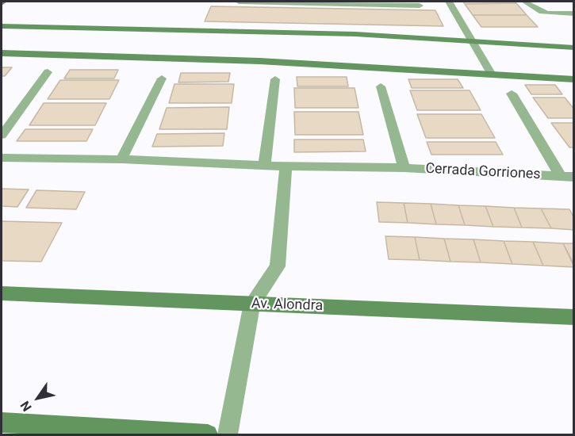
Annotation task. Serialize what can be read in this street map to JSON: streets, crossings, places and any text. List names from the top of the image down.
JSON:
{
  "streets": {
    "main road": ["Av. Alondra"],
    "street": ["Cerrada Gorriones"]
  },
  "north": "bottom left"
}
